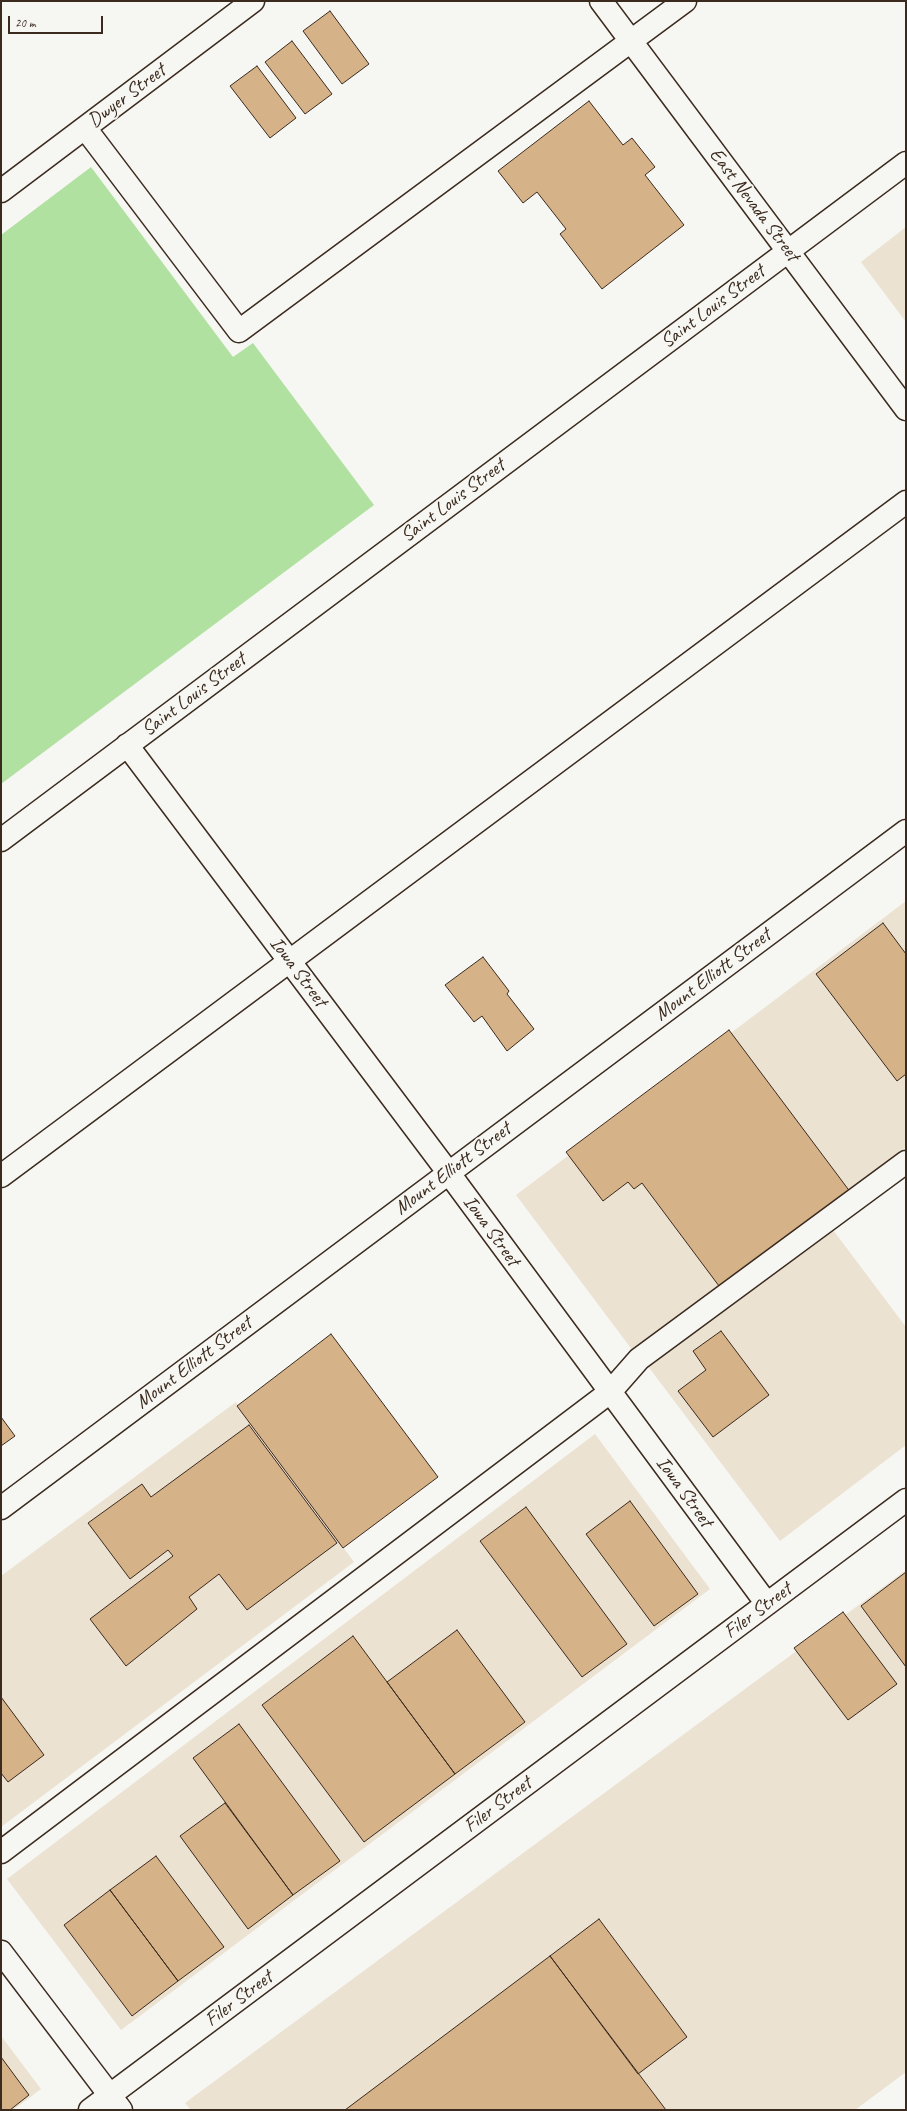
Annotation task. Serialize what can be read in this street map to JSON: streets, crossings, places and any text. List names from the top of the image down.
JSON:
{
  "streets": {
    "street": [
      "Dwyer Street",
      "East Nevada Street",
      "Saint Louis Street",
      "Iowa Street",
      "Mount Elliott Street",
      "Filer Street"
    ]
  },
  "crossings": [
    ["East Nevada Street", "Saint Louis Street"],
    ["Saint Louis Street", "Iowa Street"],
    ["Iowa Street", "Mount Elliott Street"],
    ["Iowa Street", "Filer Street"]
  ],
  "scale_bar": "20 m"
}
